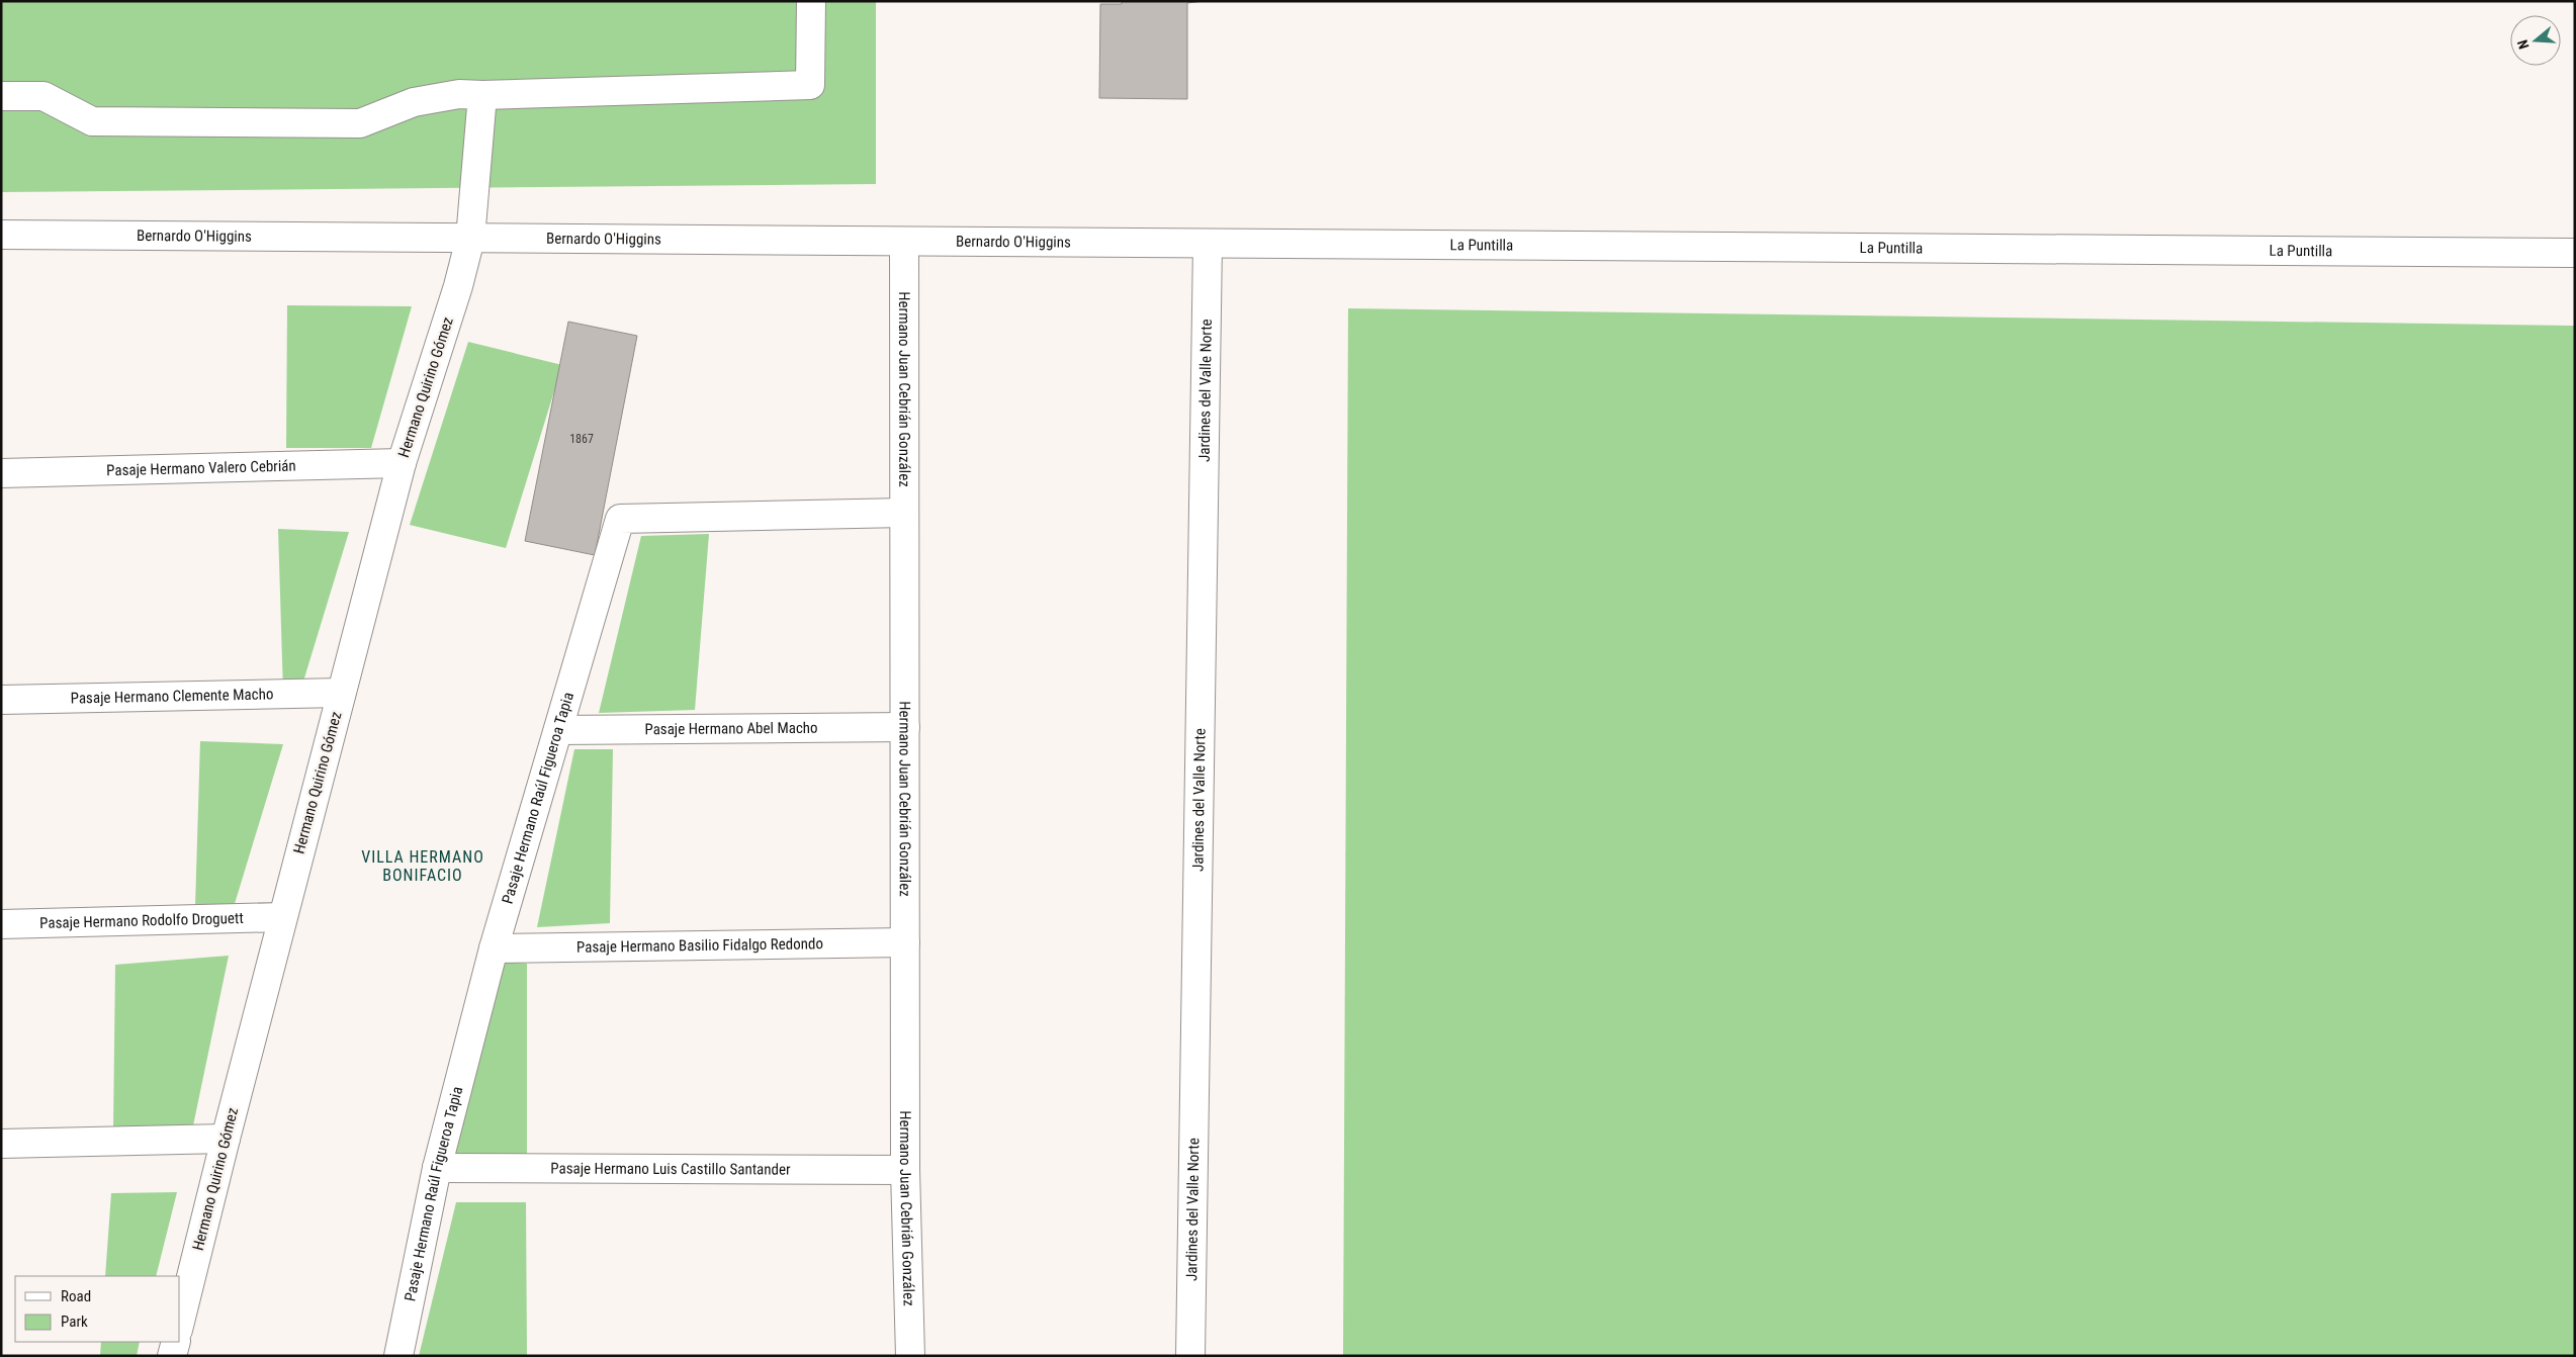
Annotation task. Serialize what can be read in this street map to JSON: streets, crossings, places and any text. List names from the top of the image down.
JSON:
{
  "streets": {
    "street": [
      "Bernardo O'Higgins",
      "La Puntilla",
      "Hermano Quirino Gómez",
      "Hermano Juan Cebrián González",
      "Jardines del Valle Norte",
      "Pasaje Hermano Valero Cebrián",
      "Pasaje Hermano Clemente Macho",
      "Pasaje Hermano Abel Macho",
      "Pasaje Hermano Raúl Figueroa Tapia",
      "Pasaje Hermano Rodolfo Droguett",
      "Pasaje Hermano Basilio Fidalgo Redondo",
      "Pasaje Hermano Luis Castillo Santander"
    ]
  },
  "crossings": [
    ["Bernardo O'Higgins", "La Puntilla"],
    ["Bernardo O'Higgins", "Hermano Quirino Gómez"],
    ["Bernardo O'Higgins", "Hermano Juan Cebrián González"],
    ["Bernardo O'Higgins", "Jardines del Valle Norte"],
    ["La Puntilla", "Jardines del Valle Norte"],
    ["Hermano Quirino Gómez", "Pasaje Hermano Valero Cebrián"],
    ["Hermano Quirino Gómez", "Pasaje Hermano Clemente Macho"],
    ["Hermano Quirino Gómez", "Pasaje Hermano Rodolfo Droguett"],
    ["Hermano Juan Cebrián González", "Pasaje Hermano Abel Macho"],
    ["Hermano Juan Cebrián González", "Pasaje Hermano Raúl Figueroa Tapia"],
    ["Hermano Juan Cebrián González", "Pasaje Hermano Basilio Fidalgo Redondo"],
    ["Hermano Juan Cebrián González", "Pasaje Hermano Luis Castillo Santander"],
    ["Pasaje Hermano Abel Macho", "Pasaje Hermano Raúl Figueroa Tapia"],
    ["Pasaje Hermano Raúl Figueroa Tapia", "Pasaje Hermano Basilio Fidalgo Redondo"],
    ["Pasaje Hermano Raúl Figueroa Tapia", "Pasaje Hermano Luis Castillo Santander"]
  ],
  "districts": ["VILLA HERMANO BONIFACIO"],
  "house_numbers": ["1867"],
  "legend": ["Road", "Park"],
  "north": "left"
}
